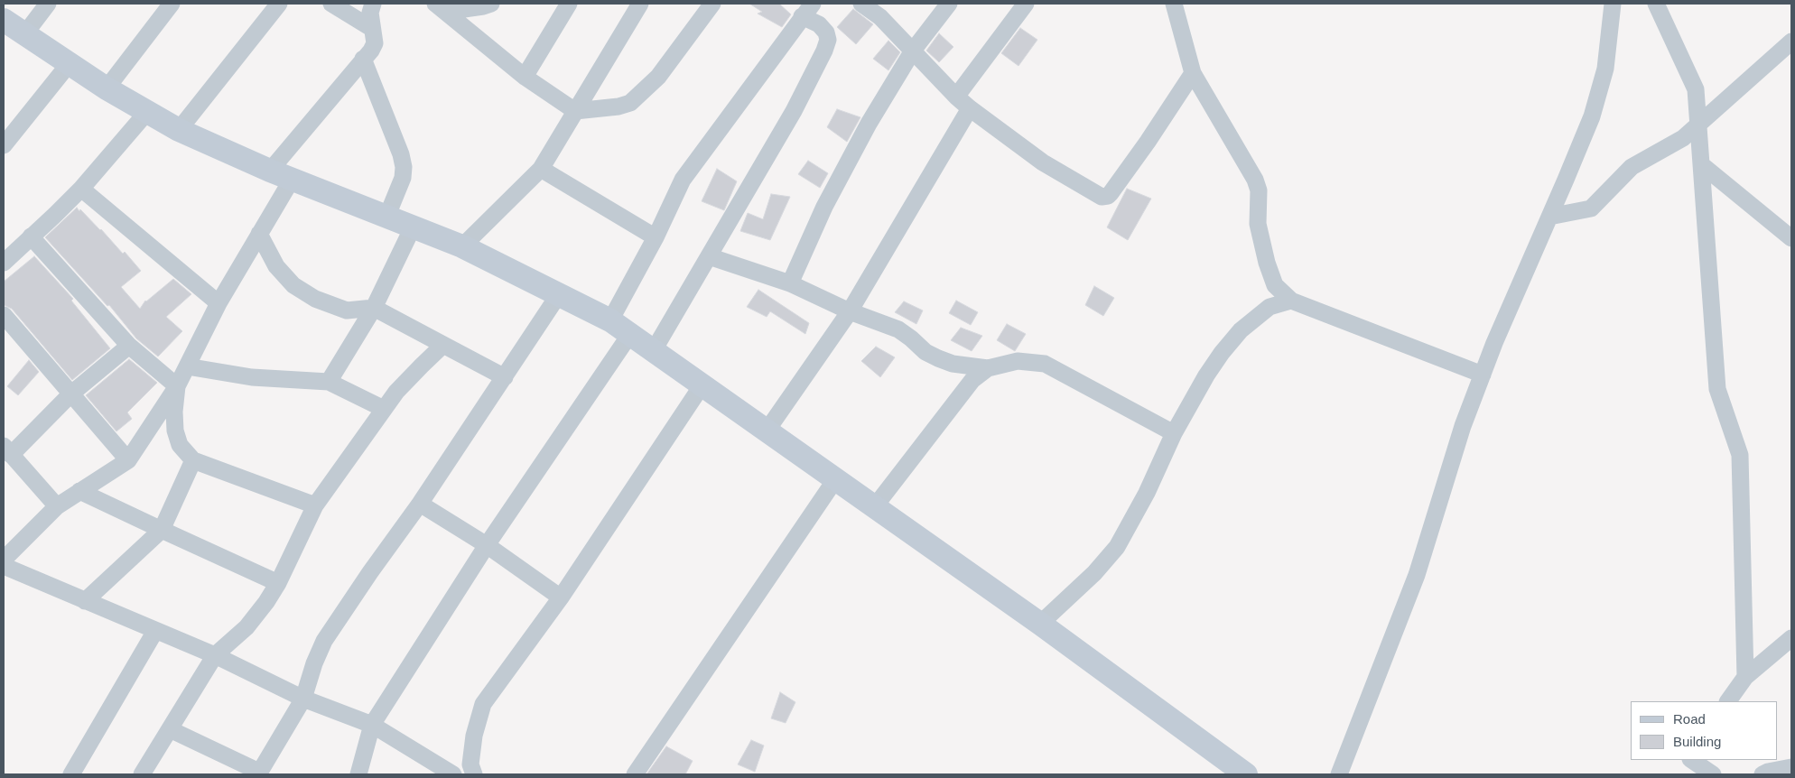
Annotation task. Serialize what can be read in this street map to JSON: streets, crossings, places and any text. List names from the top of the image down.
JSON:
{
  "legend": ["Road", "Building"]
}
